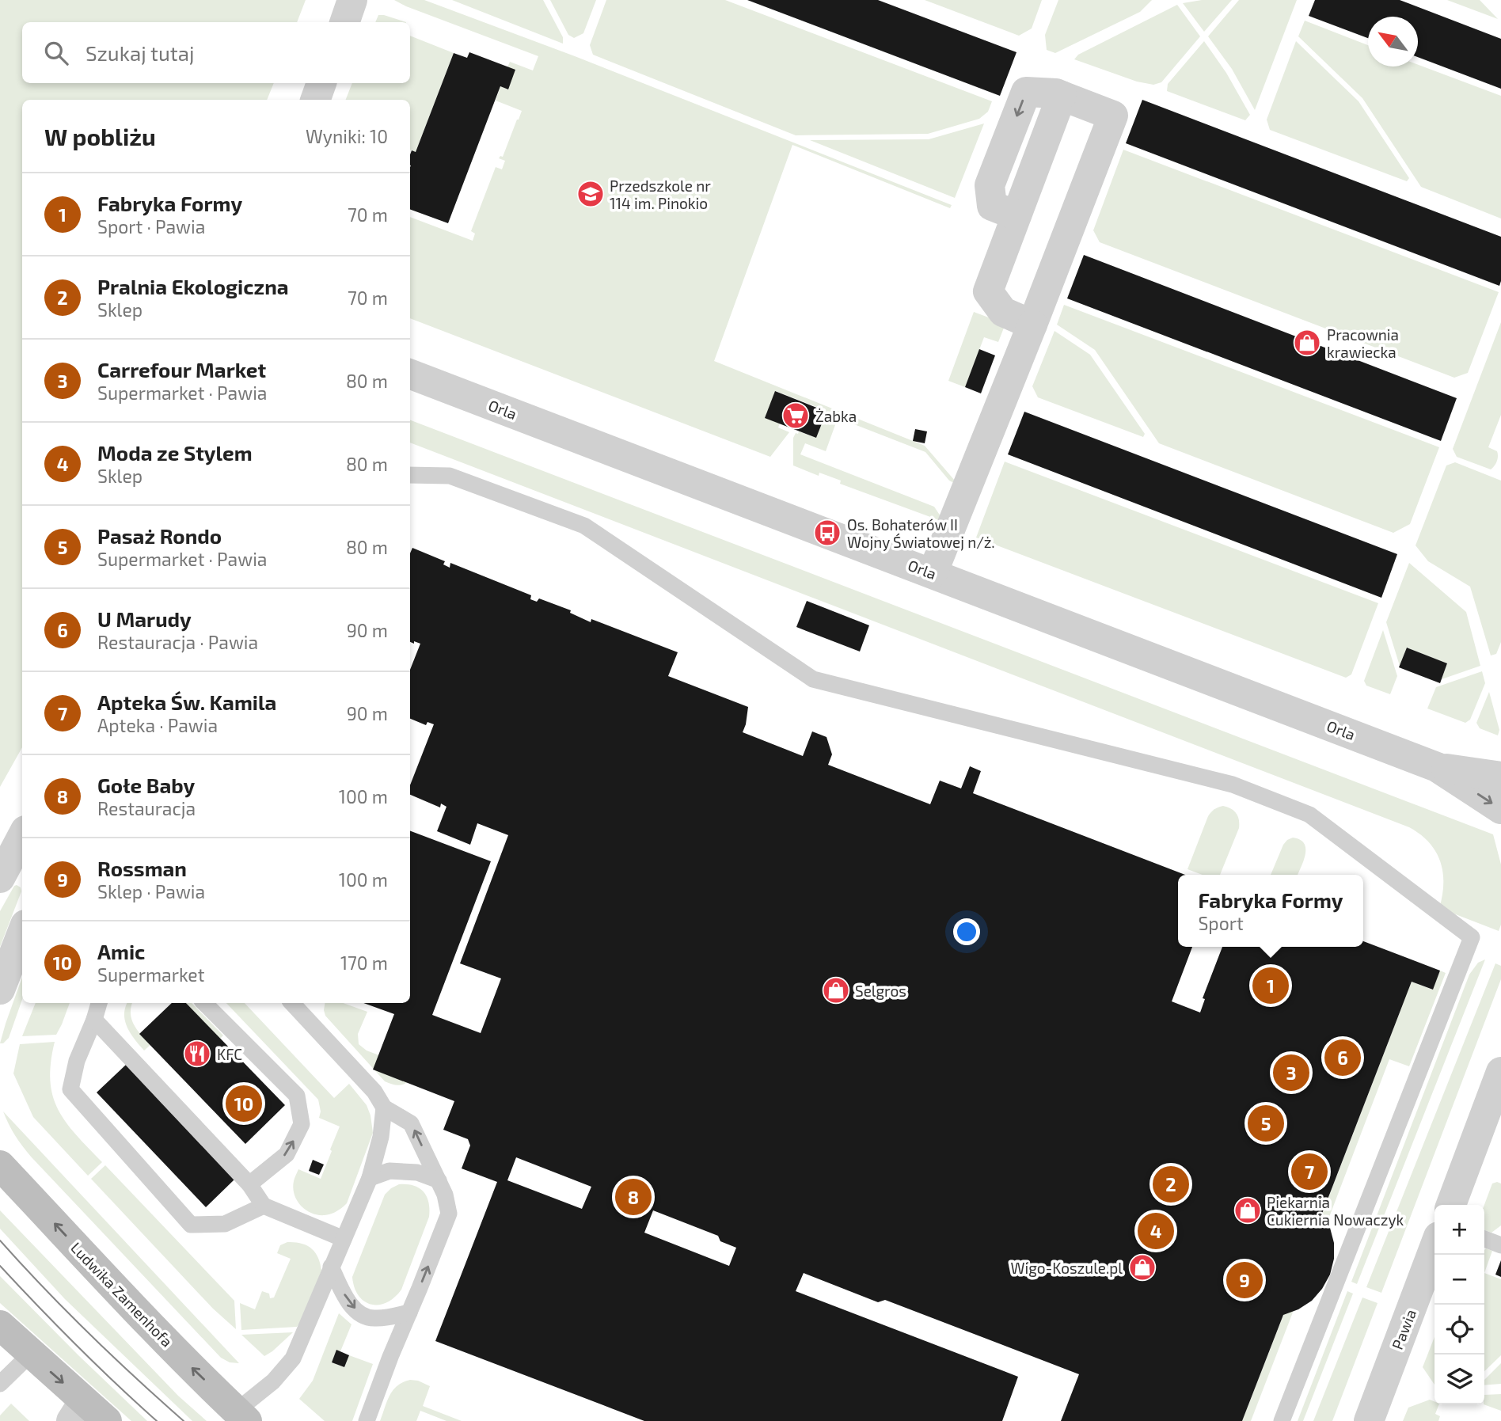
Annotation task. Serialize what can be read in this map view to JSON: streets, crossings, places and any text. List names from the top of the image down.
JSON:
{
  "streets": {
    "main road": ["Ludwika Zamenhofa"],
    "street": ["Orla", "Pawia"]
  },
  "places": {
    "school or university": ["Przedszkole nr 114 im. Pinokio"],
    "shop": [
      "Pracownia krawiecka",
      "Selgros",
      "Piekarnia Cukiernia Nowaczyk",
      "Wigo-Koszule.pl"
    ],
    "supermarket": ["Żabka"],
    "bus stop": ["Os. Bohaterów II Wojny Światowej n/ż."],
    "restaurant": ["KFC"]
  },
  "north": "top left",
  "page": {
    "search": "Szukaj tutaj",
    "heading": ["W pobliżu", "Wyniki: 10"],
    "list": [
      {
        "mark": "1",
        "name": "Fabryka Formy",
        "note": "Sport · Pawia",
        "value": "70 m"
      },
      {
        "mark": "2",
        "name": "Pralnia Ekologiczna",
        "note": "Sklep",
        "value": "70 m"
      },
      {
        "mark": "3",
        "name": "Carrefour Market",
        "note": "Supermarket · Pawia",
        "value": "80 m"
      },
      {
        "mark": "4",
        "name": "Moda ze Stylem",
        "note": "Sklep",
        "value": "80 m"
      },
      {
        "mark": "5",
        "name": "Pasaż Rondo",
        "note": "Supermarket · Pawia",
        "value": "80 m"
      },
      {
        "mark": "6",
        "name": "U Marudy",
        "note": "Restauracja · Pawia",
        "value": "90 m"
      },
      {
        "mark": "7",
        "name": "Apteka Św. Kamila",
        "note": "Apteka · Pawia",
        "value": "90 m"
      },
      {
        "mark": "8",
        "name": "Gołe Baby",
        "note": "Restauracja",
        "value": "100 m"
      },
      {
        "mark": "9",
        "name": "Rossman",
        "note": "Sklep · Pawia",
        "value": "100 m"
      },
      {
        "mark": "10",
        "name": "Amic",
        "note": "Supermarket",
        "value": "170 m"
      }
    ],
    "popup": ["Fabryka Formy", "Sport"],
    "pins": [
      "1",
      "6",
      "3",
      "10",
      "5",
      "7",
      "2",
      "8",
      "4",
      "9"
    ],
    "map_buttons": ["+", "−"]
  }
}
